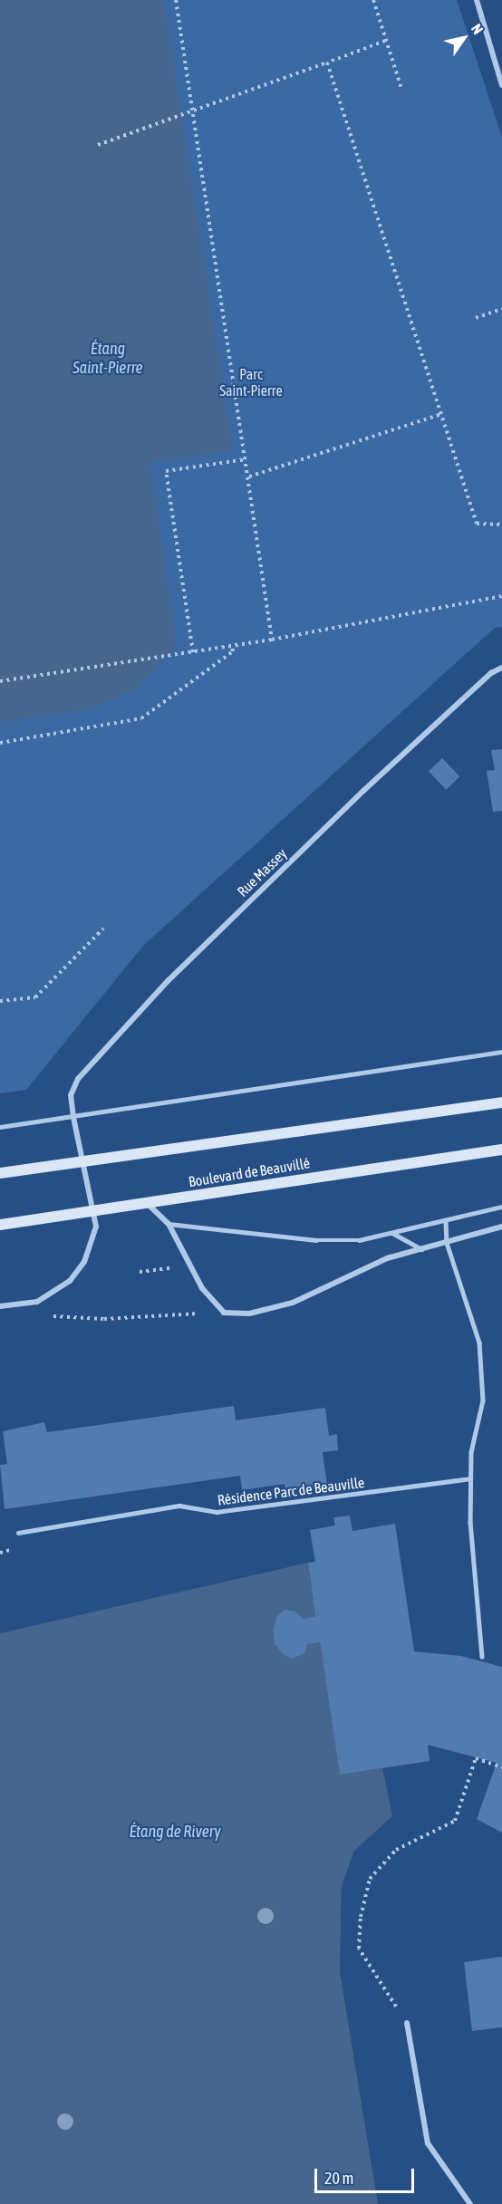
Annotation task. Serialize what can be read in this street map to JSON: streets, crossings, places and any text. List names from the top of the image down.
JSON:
{
  "streets": {
    "main road": ["Boulevard de Beauvillé"],
    "street": ["Rue Massey"],
    "lane": ["Résidence Parc de Beauville"]
  },
  "crossings": [
    ["Rue Massey", "Boulevard de Beauvillé"]
  ],
  "water": ["Étang Saint-Pierre", "Étang de Rivery"],
  "parks": ["Parc Saint-Pierre"],
  "scale_bar": "20 m",
  "north": "top right"
}
